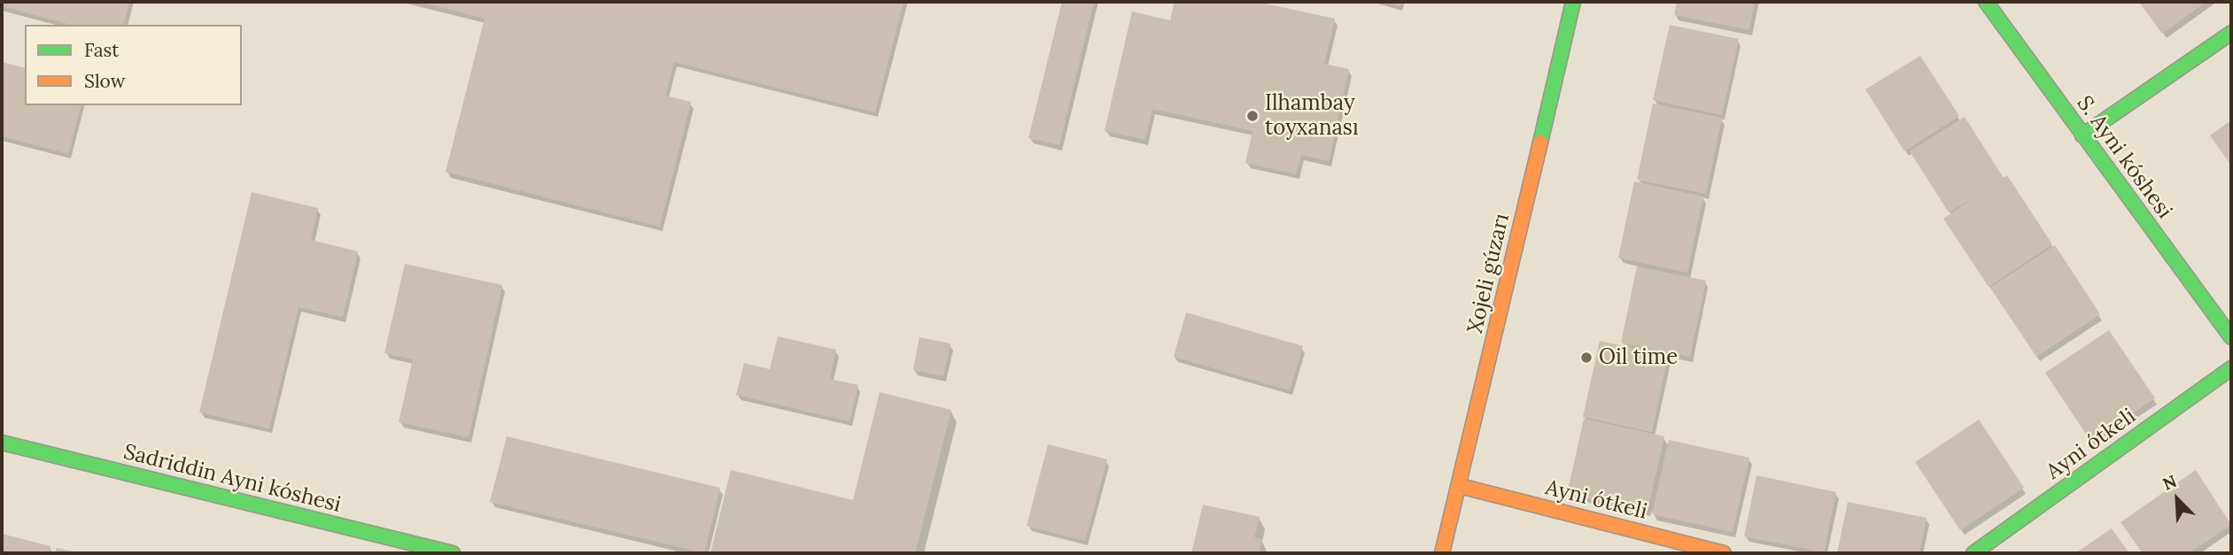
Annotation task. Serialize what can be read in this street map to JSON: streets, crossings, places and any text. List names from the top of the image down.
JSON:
{
  "streets": {
    "street": [
      "S. Ayni kóshesi",
      "Xojeli gúzarı",
      "Ayni ótkeli",
      "Sadriddin Ayni kóshesi"
    ]
  },
  "crossings": [
    ["Xojeli gúzarı", "Ayni ótkeli"]
  ],
  "places": ["Ilhambay toyxanası", "Oil time"],
  "legend": ["Fast", "Slow"],
  "north": "top left"
}
